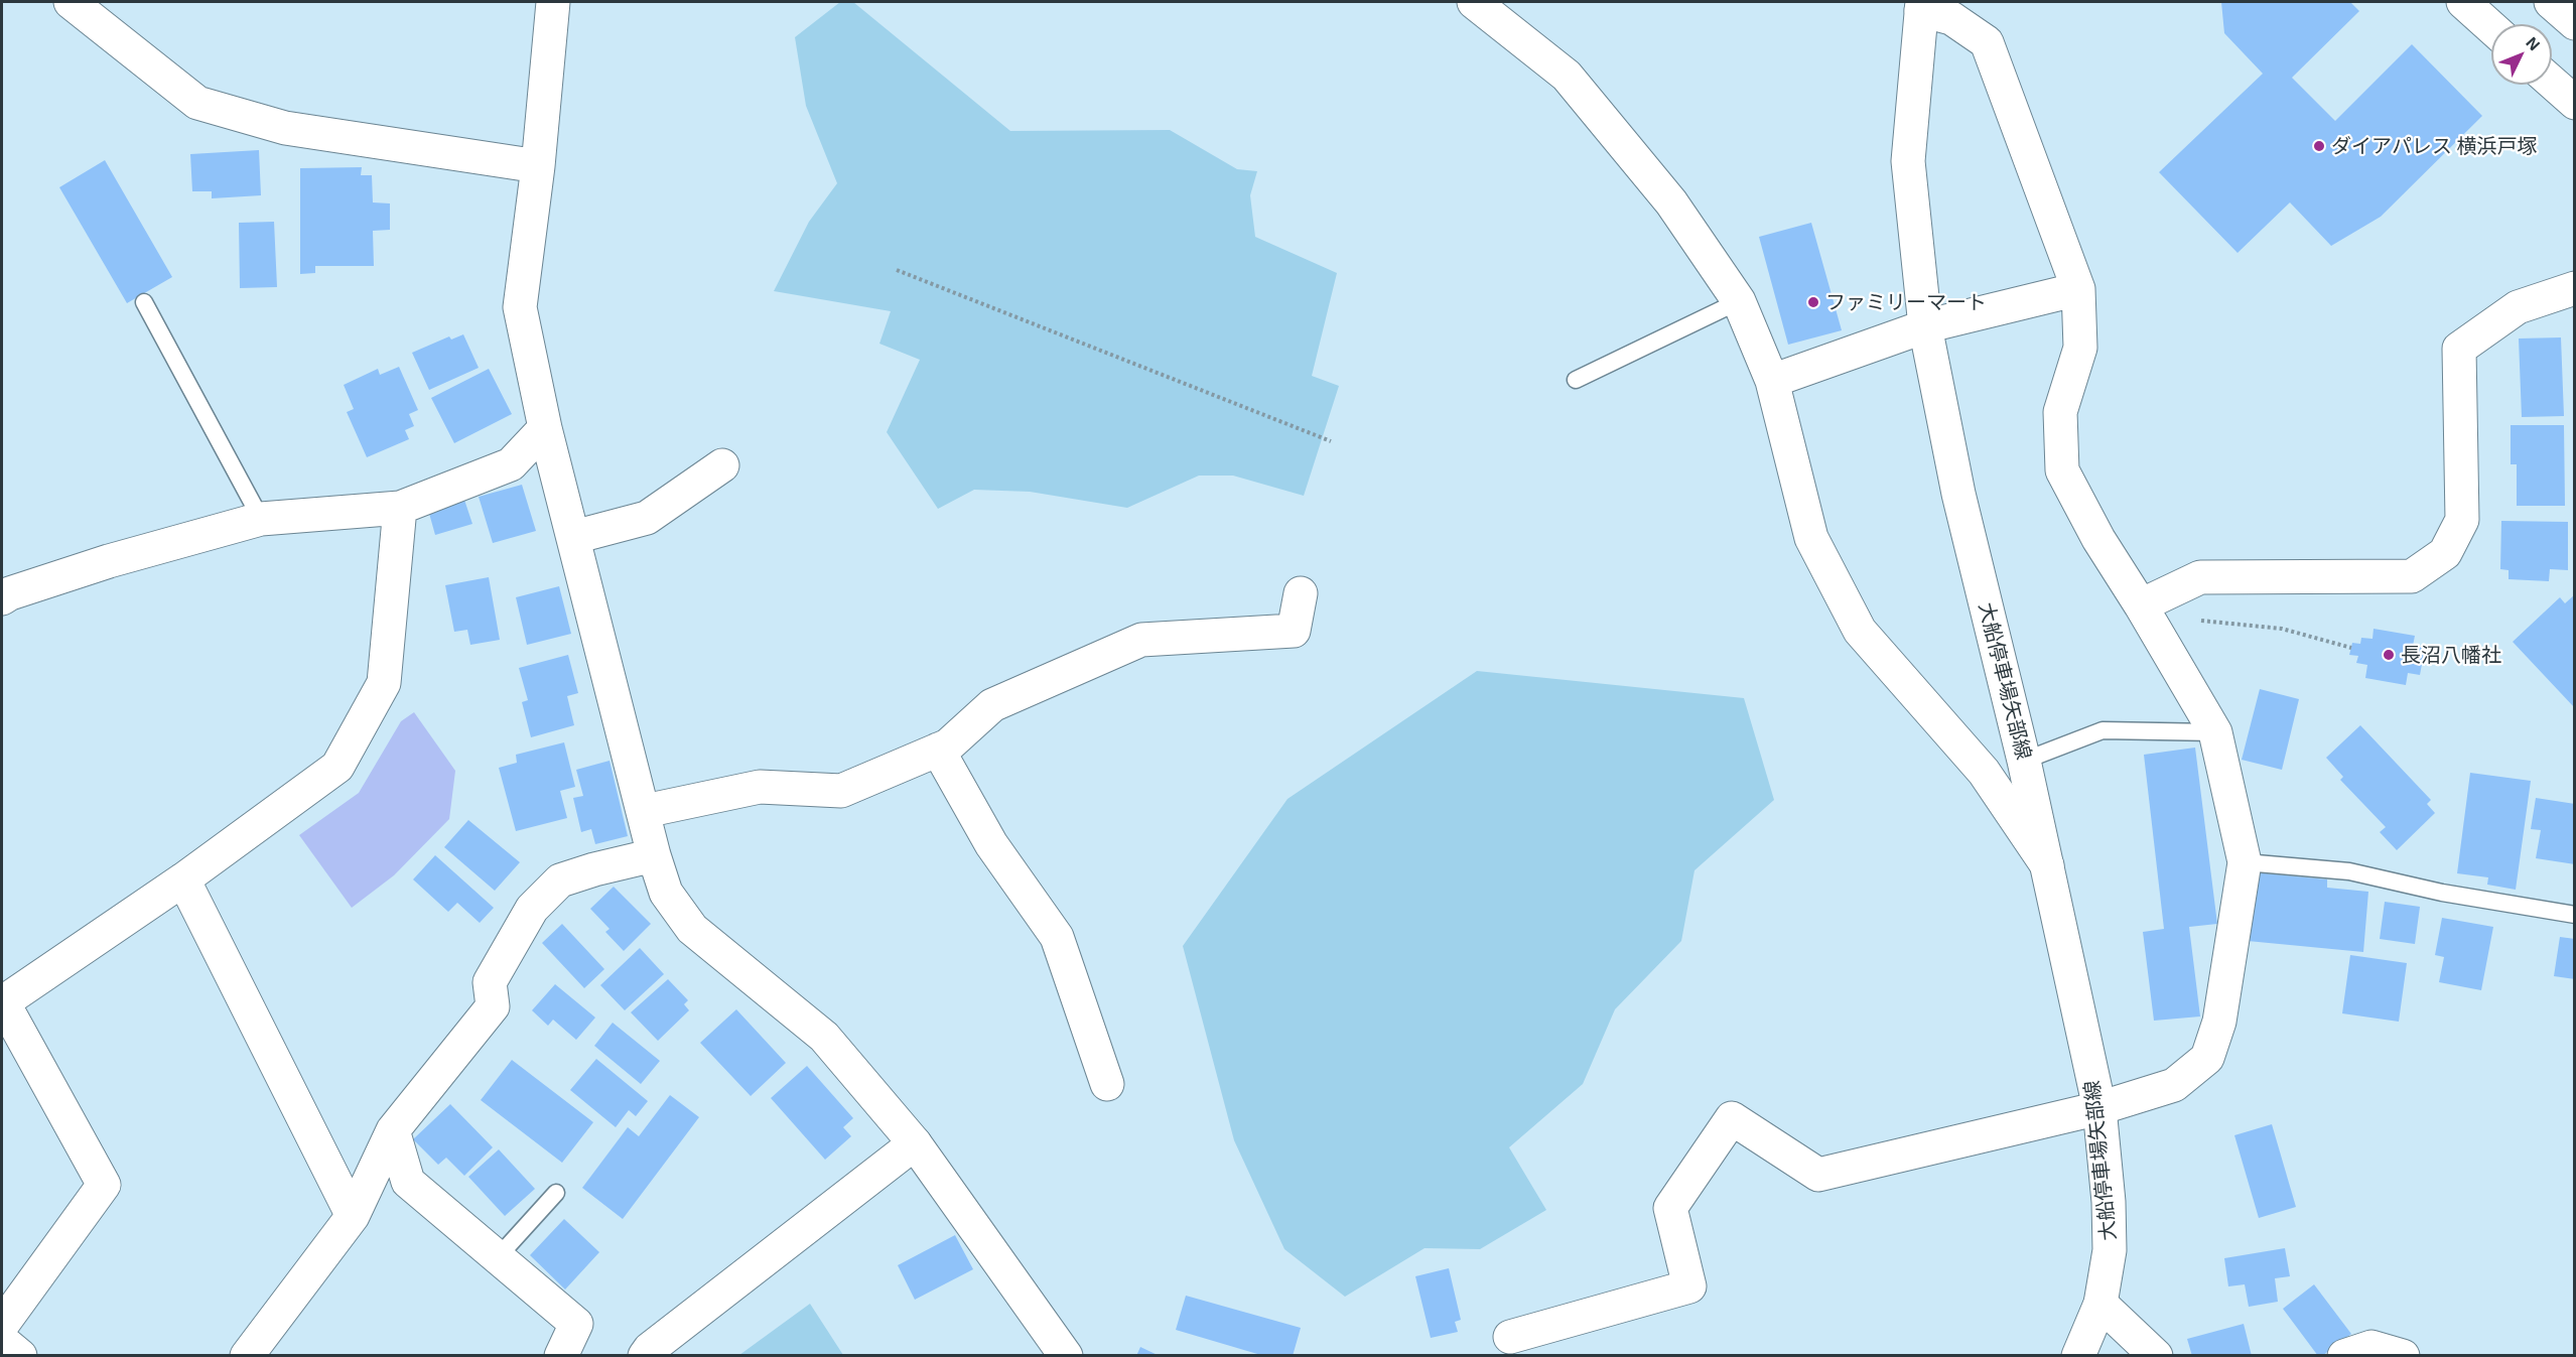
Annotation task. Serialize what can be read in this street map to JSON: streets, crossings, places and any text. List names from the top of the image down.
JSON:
{
  "streets": {
    "street": ["大船停車場矢部線"]
  },
  "places": ["ダイアパレス 横浜戸塚", "ファミリーマート", "長沼八幡社"],
  "north": "top right"
}
